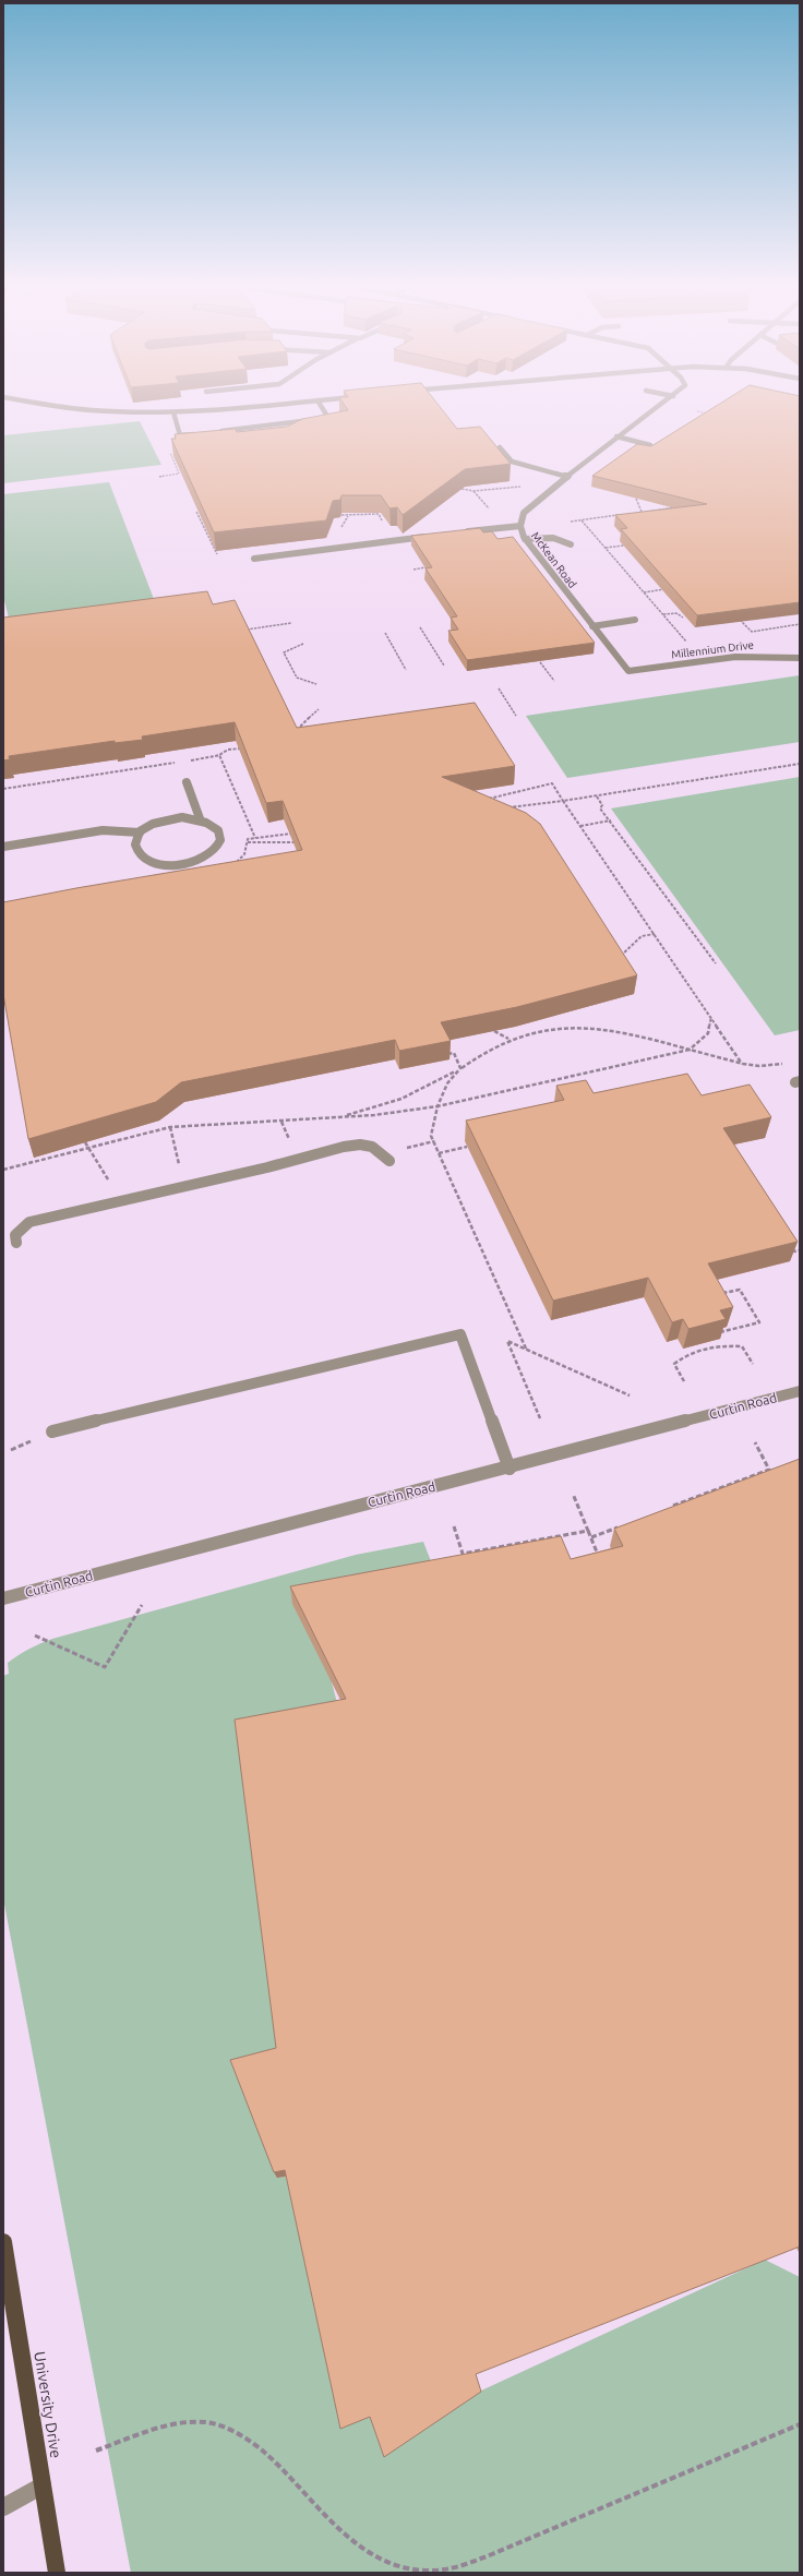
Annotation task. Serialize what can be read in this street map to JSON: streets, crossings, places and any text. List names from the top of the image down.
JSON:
{
  "streets": {
    "main road": ["University Drive"],
    "street": ["McKean Road", "Millennium Drive", "Curtin Road"]
  },
  "crossings": [
    ["McKean Road", "Millennium Drive"]
  ]
}
